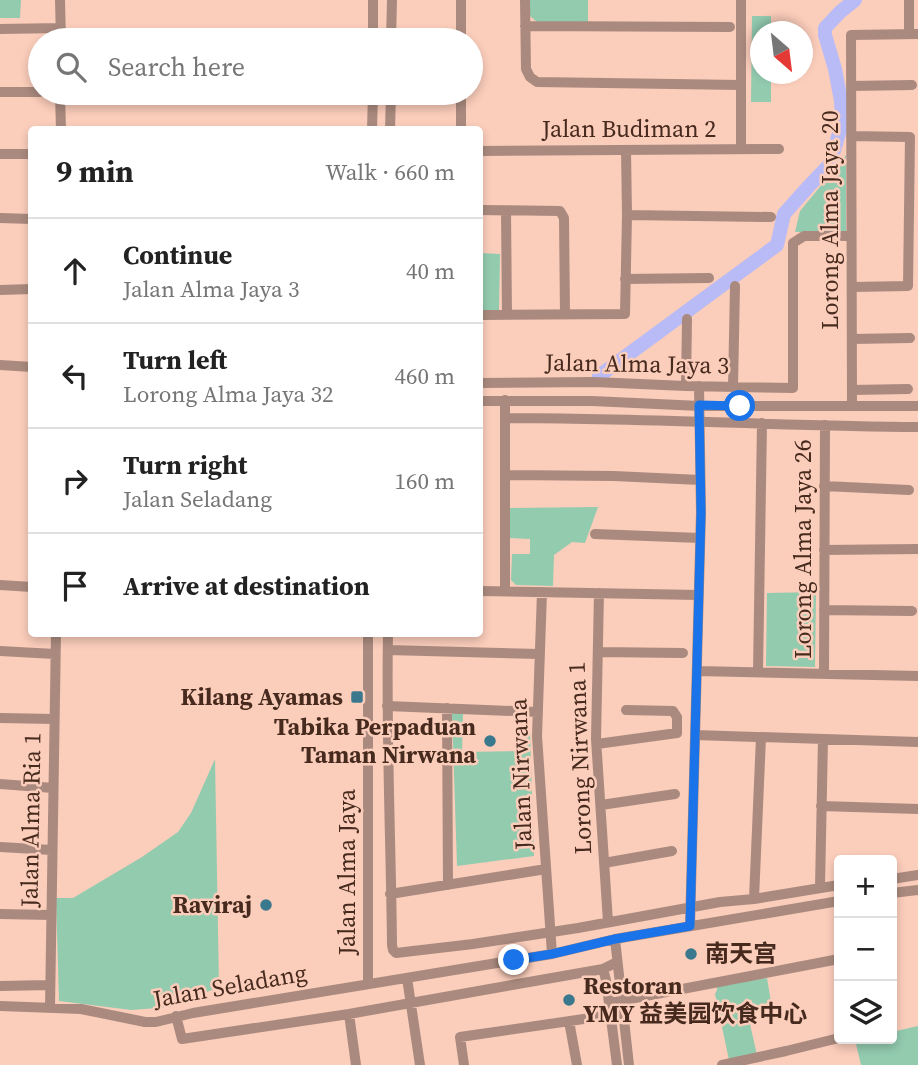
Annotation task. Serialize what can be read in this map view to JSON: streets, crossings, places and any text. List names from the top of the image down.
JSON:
{
  "streets": {
    "street": [
      "Jalan Budiman 2",
      "Lorong Alma Jaya 20",
      "Jalan Alma Jaya 3",
      "Lorong Alma Jaya 26",
      "Lorong Nirwana 1",
      "Jalan Nirwana",
      "Jalan Alma Ria 1",
      "Jalan Alma Jaya",
      "Jalan Seladang"
    ]
  },
  "crossings": [
    ["Lorong Alma Jaya 20", "Jalan Alma Jaya 3"],
    ["Jalan Nirwana", "Jalan Seladang"],
    ["Jalan Alma Ria 1", "Jalan Seladang"],
    ["Jalan Alma Jaya", "Jalan Seladang"]
  ],
  "places": {
    "transit": ["Kilang Ayamas"],
    "other": [
      "Tabika Perpaduan Taman Nirwana",
      "Raviraj",
      "南天宫",
      "Restoran YMY 益美园饮食中心"
    ]
  },
  "north": "bottom right",
  "page": {
    "search": "Search here",
    "heading": ["9 min", "Walk · 660 m"],
    "list": [
      ["Continue", "Jalan Alma Jaya 3", "40 m"],
      ["Turn left", "Lorong Alma Jaya 32", "460 m"],
      ["Turn right", "Jalan Seladang", "160 m"],
      "Arrive at destination"
    ],
    "map_buttons": ["+", "−"]
  }
}
